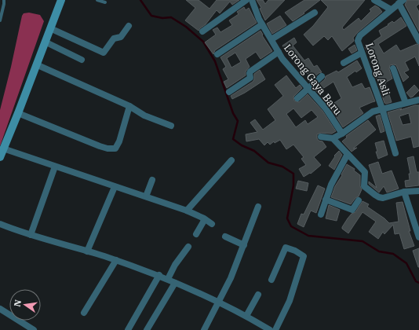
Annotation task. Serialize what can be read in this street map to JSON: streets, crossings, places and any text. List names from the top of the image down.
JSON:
{
  "streets": {
    "street": ["Lorong Asli", "Lorong Gaya Baru"]
  },
  "north": "left"
}
